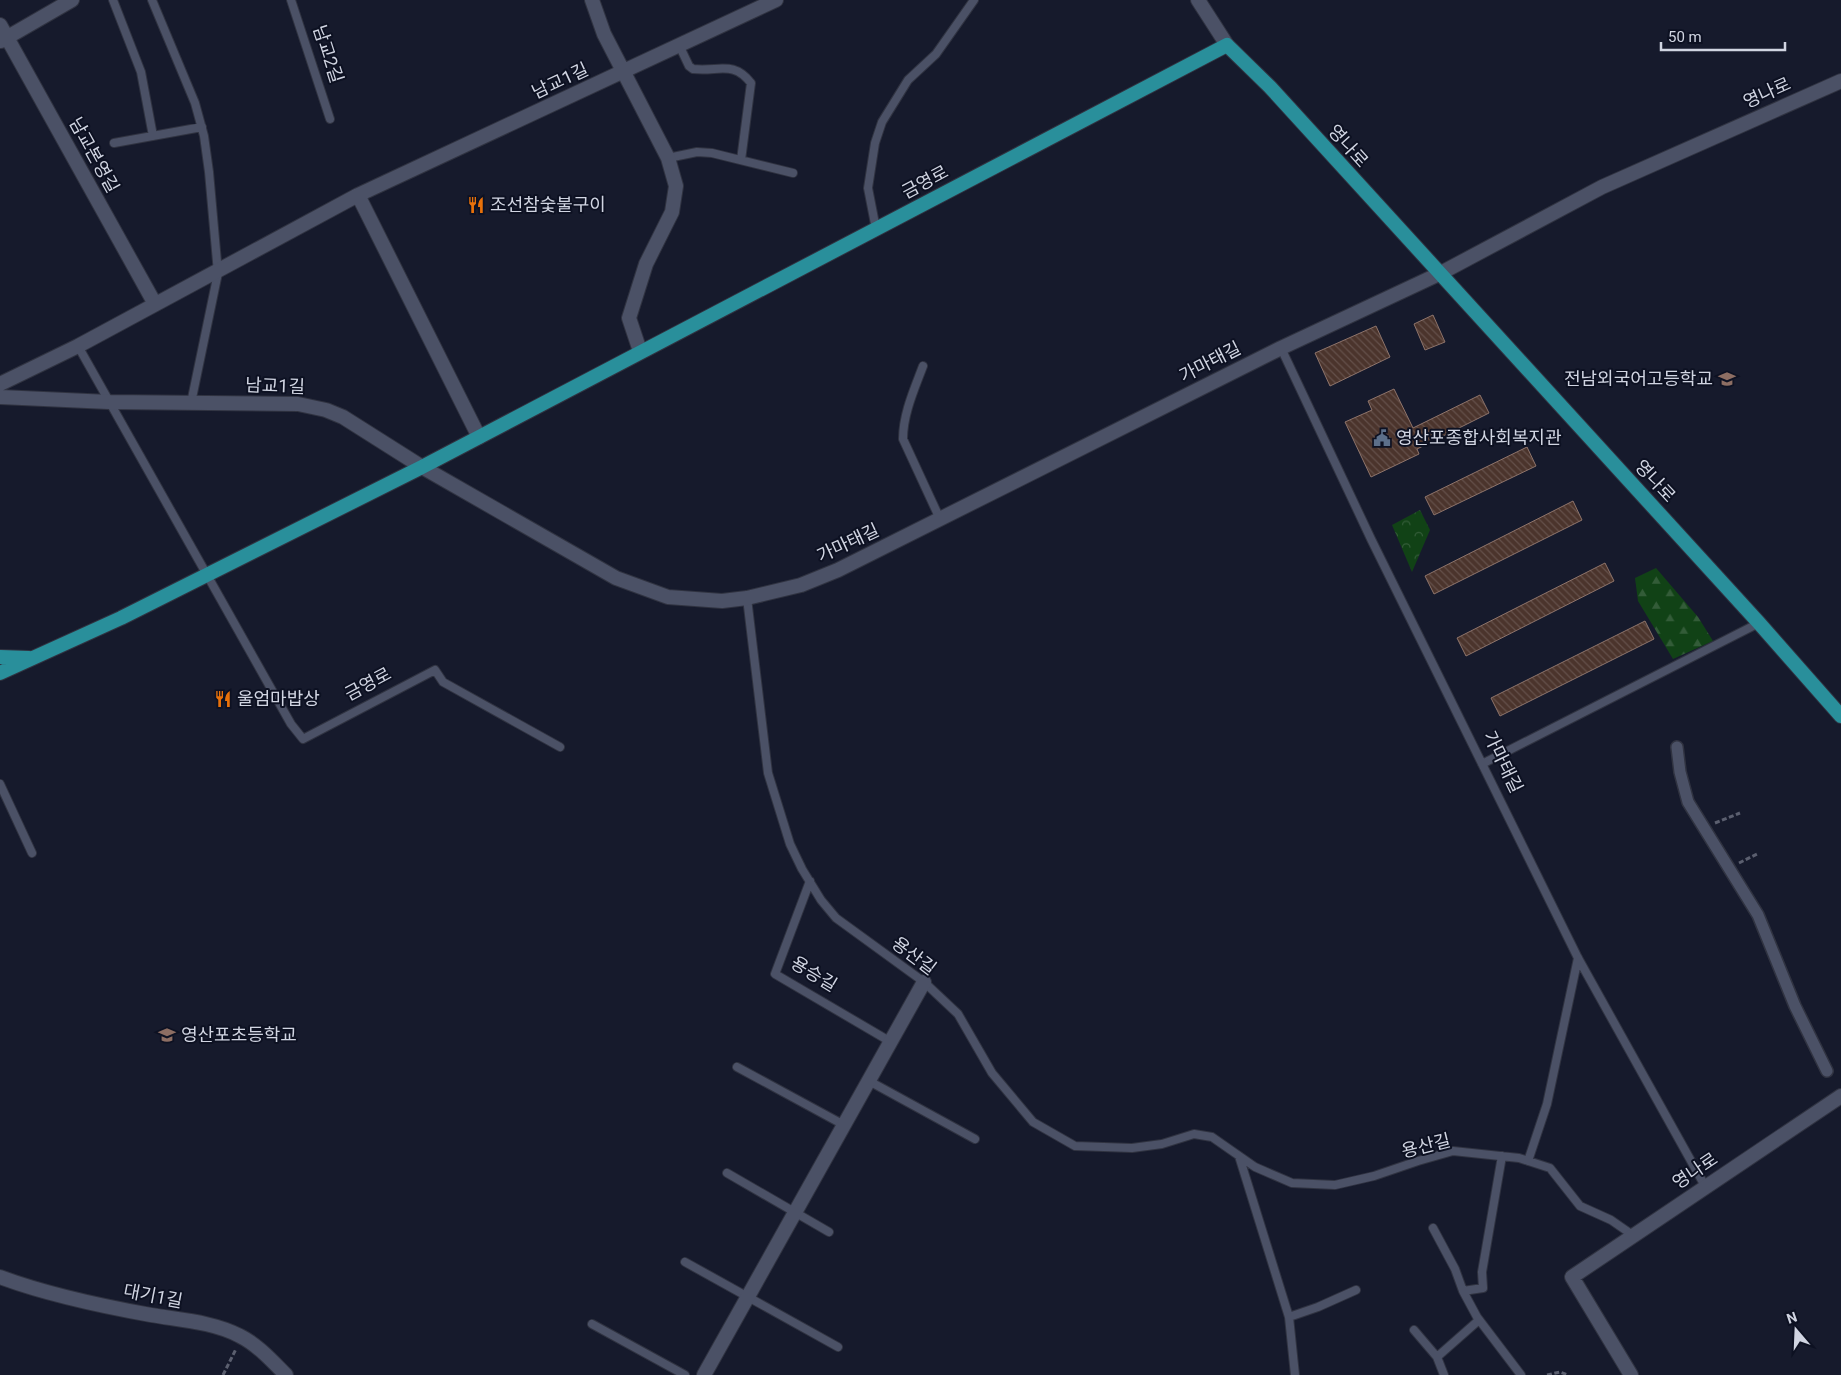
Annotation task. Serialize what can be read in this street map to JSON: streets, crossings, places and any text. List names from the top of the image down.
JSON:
{
  "streets": {
    "main road": ["영나로", "금영로"],
    "street": [
      "남교1길",
      "남교본영길",
      "가마태길",
      "대기1길"
    ],
    "lane": ["남교2길", "용산길", "용승길"]
  },
  "crossings": [
    ["남교1길", "남교본영길"],
    ["남교1길", "금영로"],
    ["남교1길", "가마태길"],
    ["영나로", "금영로"],
    ["영나로", "가마태길"],
    ["영나로", "용산길"],
    ["금영로", "가마태길"],
    ["가마태길", "용산길"],
    ["용산길", "용승길"]
  ],
  "places": {
    "restaurant": ["조선참숯불구이", "울엄마밥상"],
    "school or university": ["전남외국어고등학교", "영산포초등학교"],
    "public building": ["영산포종합사회복지관"]
  },
  "scale_bar": "50 m",
  "north": "top"
}
